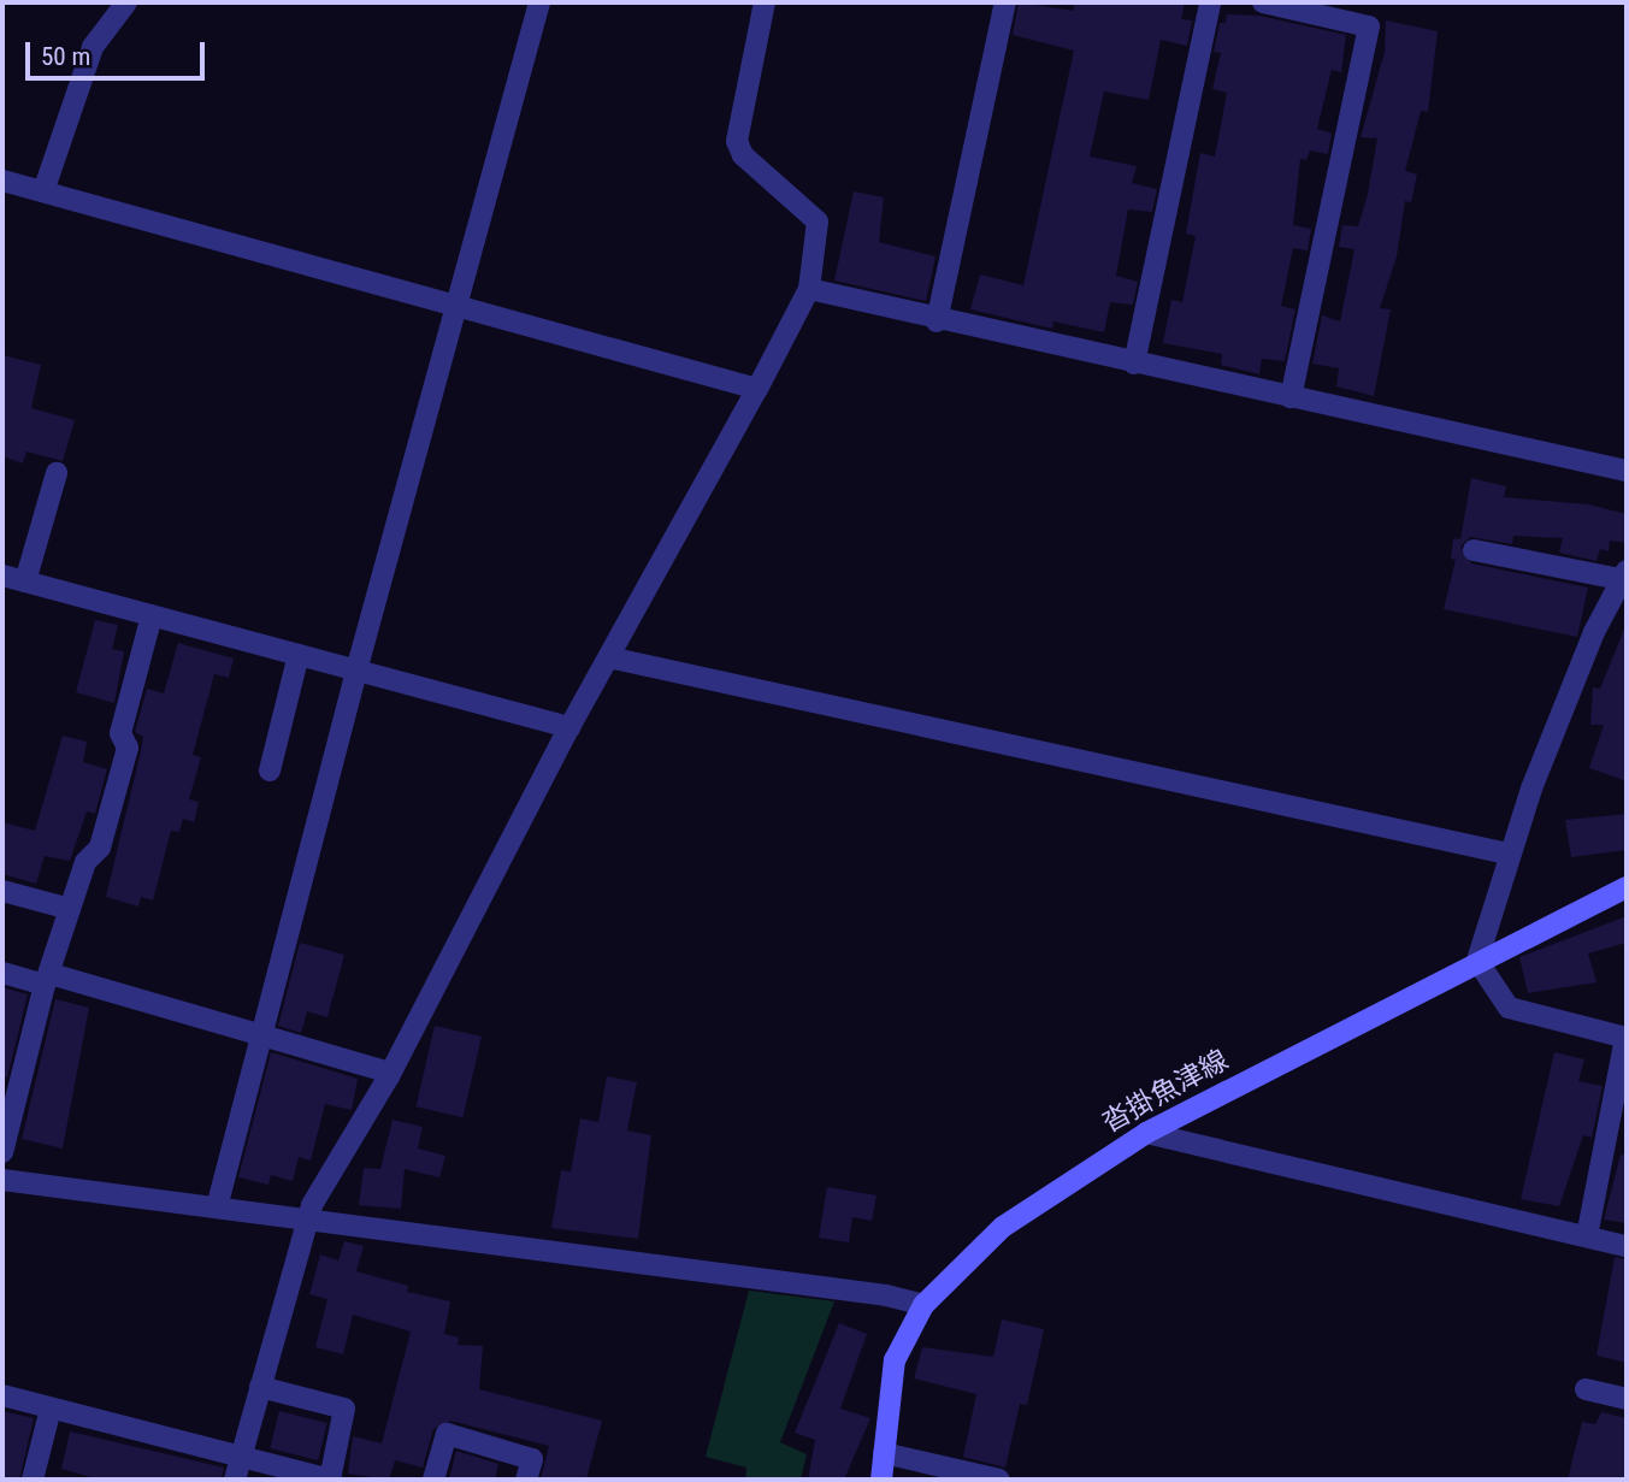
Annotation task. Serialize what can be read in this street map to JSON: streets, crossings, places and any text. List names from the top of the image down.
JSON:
{
  "streets": {
    "main road": ["沓掛魚津線"]
  },
  "scale_bar": "50 m"
}
